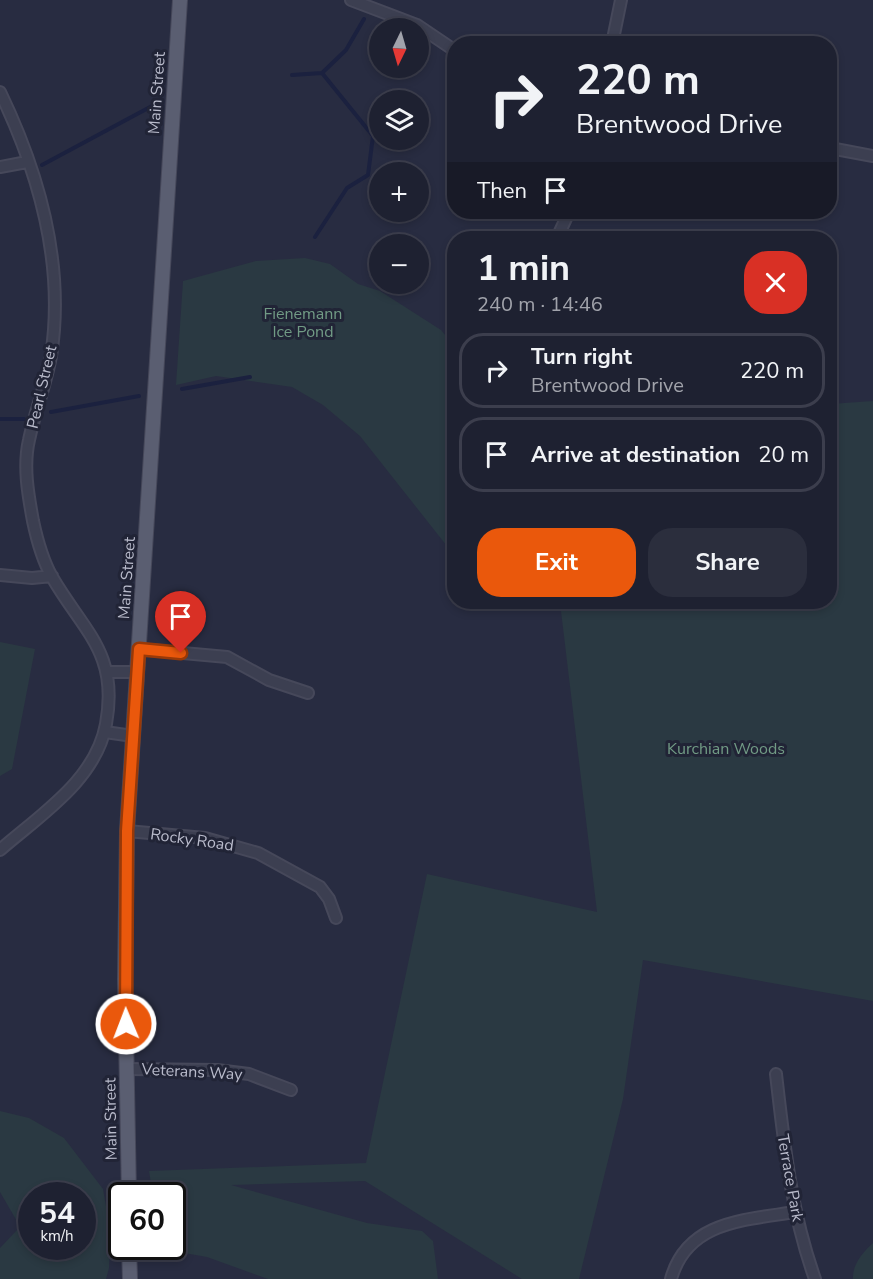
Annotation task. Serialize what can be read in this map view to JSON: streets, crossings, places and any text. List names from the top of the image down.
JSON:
{
  "streets": {
    "main road": ["Main Street"],
    "street": [
      "Pearl Street",
      "Rocky Road",
      "Veterans Way",
      "Terrace Park"
    ]
  },
  "crossings": [
    ["Main Street", "Rocky Road"],
    ["Main Street", "Veterans Way"]
  ],
  "parks": ["Fienemann Ice Pond", "Kurchian Woods"],
  "north": "bottom",
  "page": {
    "map_buttons": ["+", "−"],
    "turn": ["220 m", "Brentwood Drive"],
    "then": "Then",
    "heading": ["1 min", "240 m · 14:46"],
    "list": [
      {
        "name": "Turn right",
        "note": "Brentwood Drive",
        "value": "220 m"
      },
      {
        "name": "Arrive at destination",
        "value": "20 m"
      }
    ],
    "buttons": ["Exit", "Share"],
    "speed": "54 km/h",
    "limit": "60"
  }
}
